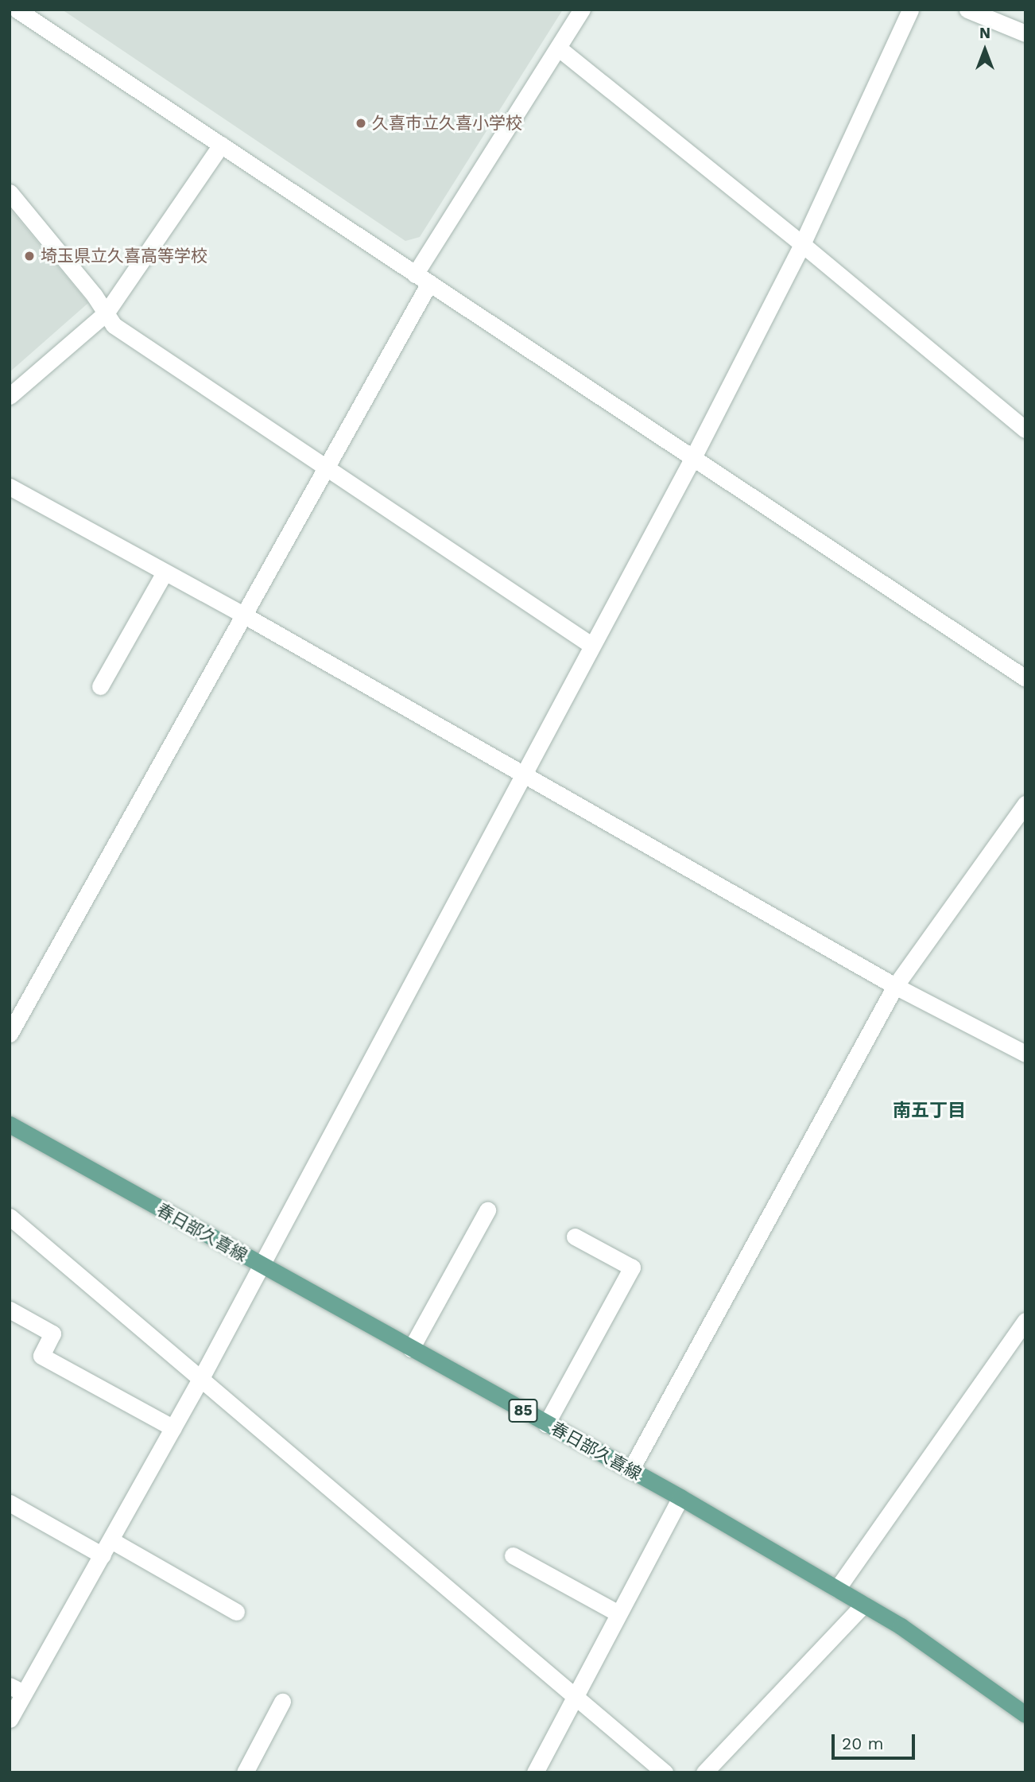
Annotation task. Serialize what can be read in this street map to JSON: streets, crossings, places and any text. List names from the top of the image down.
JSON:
{
  "streets": {
    "main road": ["春日部久喜線", "85"]
  },
  "districts": ["南五丁目"],
  "places": ["久喜市立久喜小学校", "埼玉県立久喜高等学校"],
  "scale_bar": "20 m",
  "north": "top"
}
